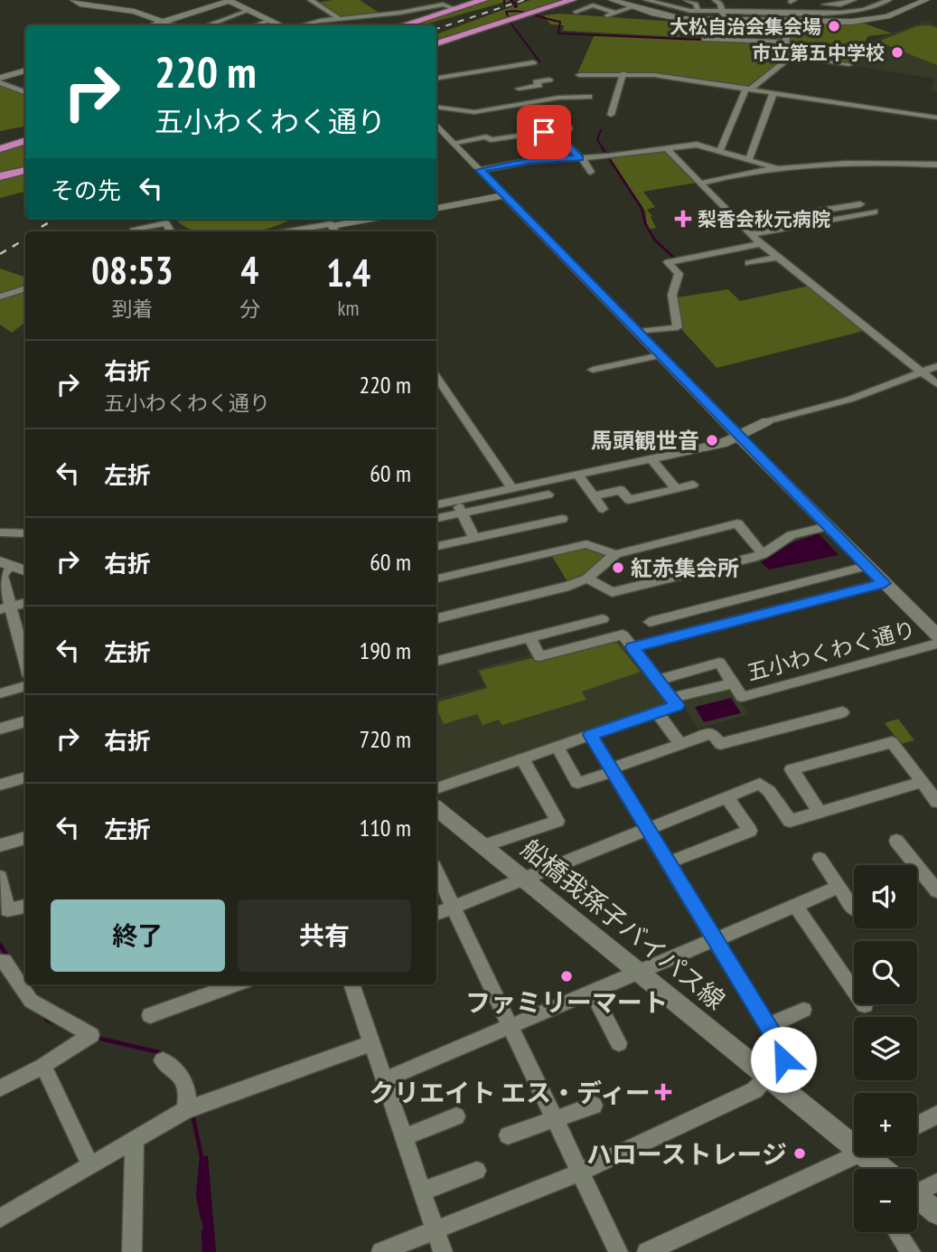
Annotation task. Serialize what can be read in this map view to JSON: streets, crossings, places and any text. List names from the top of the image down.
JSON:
{
  "streets": {
    "street": ["五小わくわく通り", "船橋我孫子バイパス線"]
  },
  "places": {
    "other": [
      "大松自治会集会場",
      "市立第五中学校",
      "馬頭観世音",
      "紅赤集会所",
      "ファミリーマート",
      "ハローストレージ"
    ],
    "health": ["梨香会秋元病院", "クリエイト エス・ディー"]
  },
  "page": {
    "turn": ["220 m", "五小わくわく通り"],
    "then": "その先",
    "eta": [
      "08:53",
      "到着",
      "4",
      "分",
      "1.4",
      "km"
    ],
    "list": [
      {
        "name": "右折",
        "note": "五小わくわく通り",
        "value": "220 m"
      },
      {
        "name": "左折",
        "value": "60 m"
      },
      {
        "name": "右折",
        "value": "60 m"
      },
      {
        "name": "左折",
        "value": "190 m"
      },
      {
        "name": "右折",
        "value": "720 m"
      },
      {
        "name": "左折",
        "value": "110 m"
      }
    ],
    "map_buttons": ["+", "−"],
    "buttons": ["終了", "共有"]
  }
}
